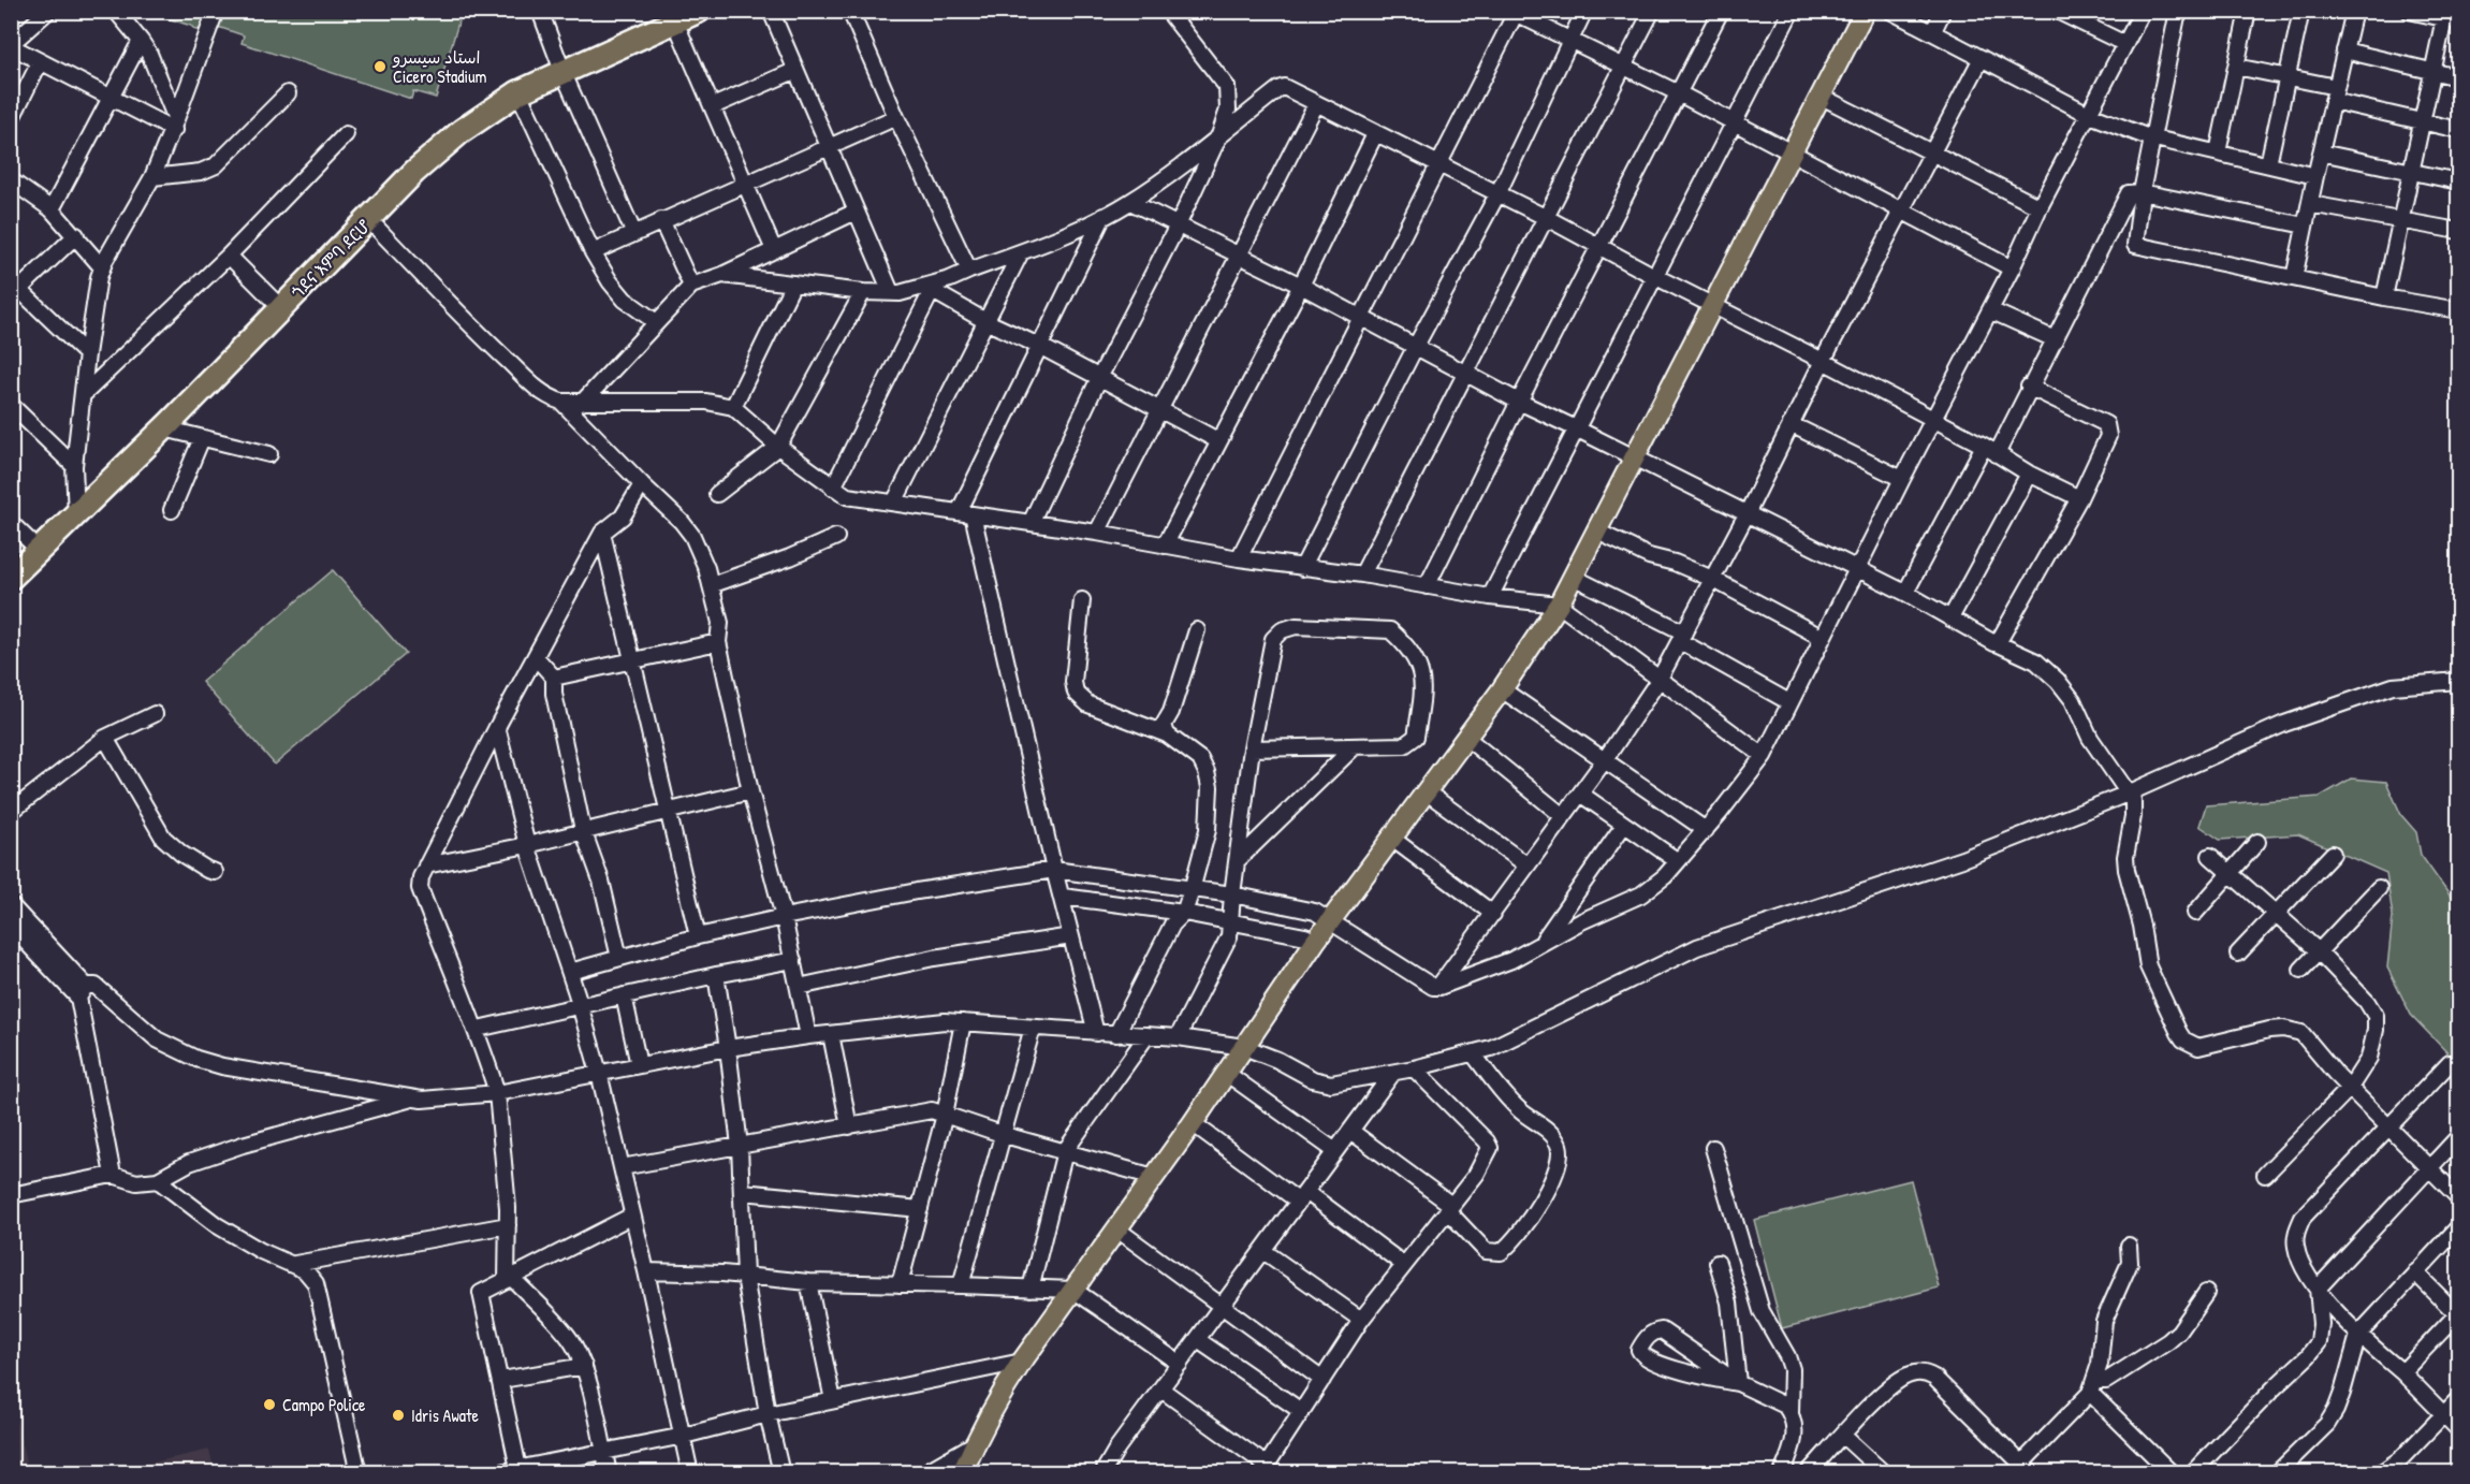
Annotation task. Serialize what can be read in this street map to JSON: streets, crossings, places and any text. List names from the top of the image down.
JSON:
{
  "streets": {
    "highway": ["ጎደና እምባ ደርሆ"]
  },
  "places": ["استاد سيسرو Cicero Stadium", "Campo Police", "Idris Awate"]
}
